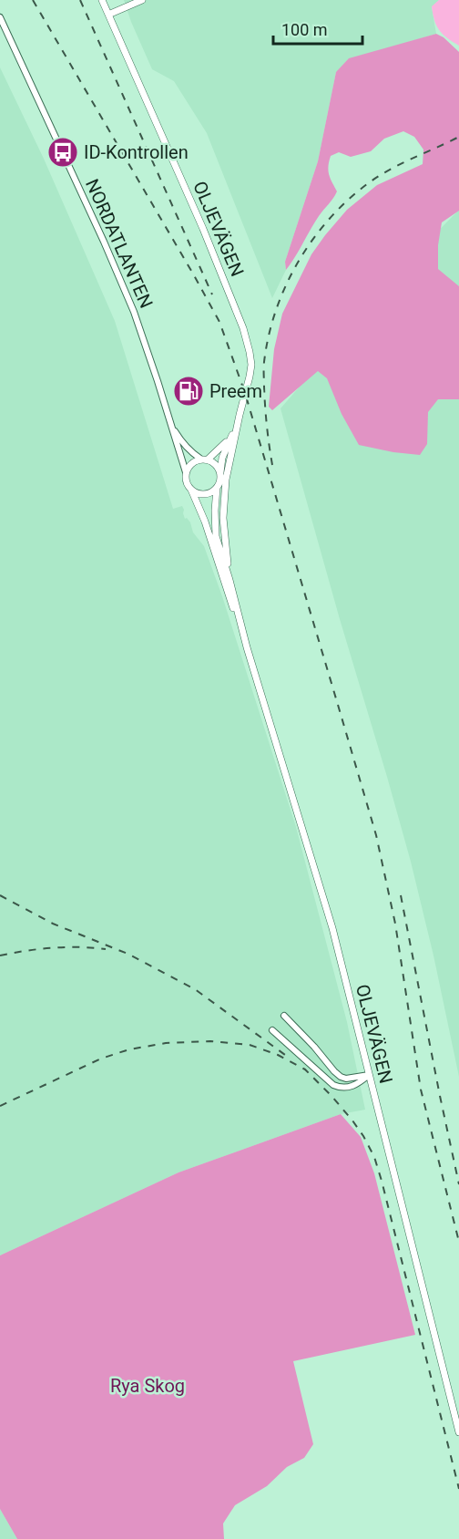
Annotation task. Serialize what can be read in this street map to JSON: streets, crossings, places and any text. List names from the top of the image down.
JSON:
{
  "streets": {
    "street": ["OLJEVÄGEN", "NORDATLANTEN"]
  },
  "crossings": [
    ["OLJEVÄGEN", "NORDATLANTEN"]
  ],
  "parks": ["Rya Skog"],
  "places": {
    "bus stop": ["ID-Kontrollen"],
    "fuel station": ["Preem"]
  },
  "scale_bar": "100 m"
}
